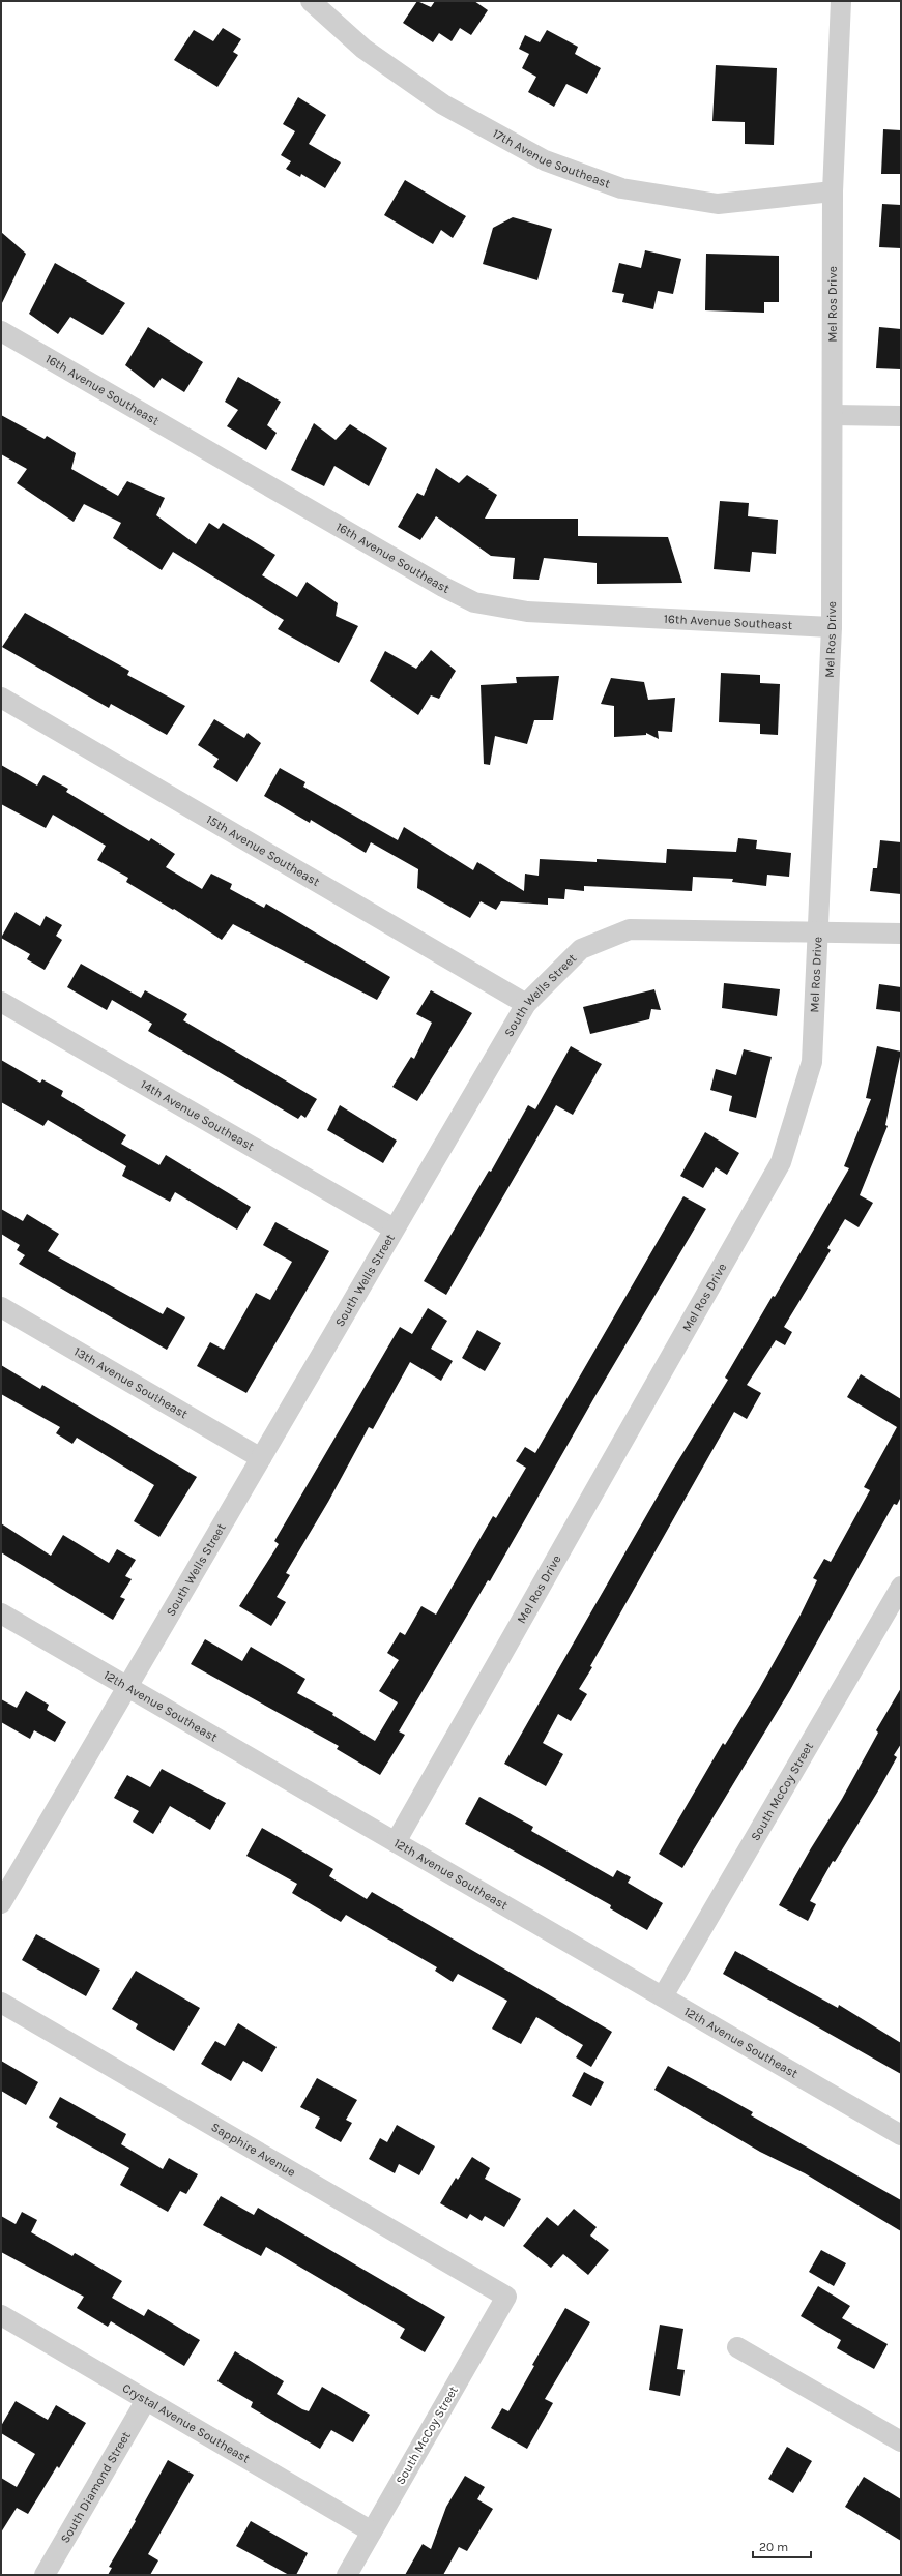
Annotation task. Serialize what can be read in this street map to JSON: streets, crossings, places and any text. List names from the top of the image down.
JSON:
{
  "streets": {
    "street": [
      "17th Avenue Southeast",
      "Mel Ros Drive",
      "16th Avenue Southeast",
      "15th Avenue Southeast",
      "South Wells Street",
      "14th Avenue Southeast",
      "13th Avenue Southeast",
      "12th Avenue Southeast",
      "South McCoy Street",
      "Sapphire Avenue",
      "Crystal Avenue Southeast",
      "South Diamond Street"
    ]
  },
  "crossings": [
    ["17th Avenue Southeast", "Mel Ros Drive"],
    ["Mel Ros Drive", "16th Avenue Southeast"],
    ["Mel Ros Drive", "South Wells Street"],
    ["Mel Ros Drive", "12th Avenue Southeast"],
    ["15th Avenue Southeast", "South Wells Street"],
    ["South Wells Street", "14th Avenue Southeast"],
    ["South Wells Street", "13th Avenue Southeast"],
    ["South Wells Street", "12th Avenue Southeast"],
    ["12th Avenue Southeast", "South McCoy Street"],
    ["South McCoy Street", "Sapphire Avenue"],
    ["South McCoy Street", "Crystal Avenue Southeast"],
    ["Crystal Avenue Southeast", "South Diamond Street"]
  ],
  "scale_bar": "20 m"
}
